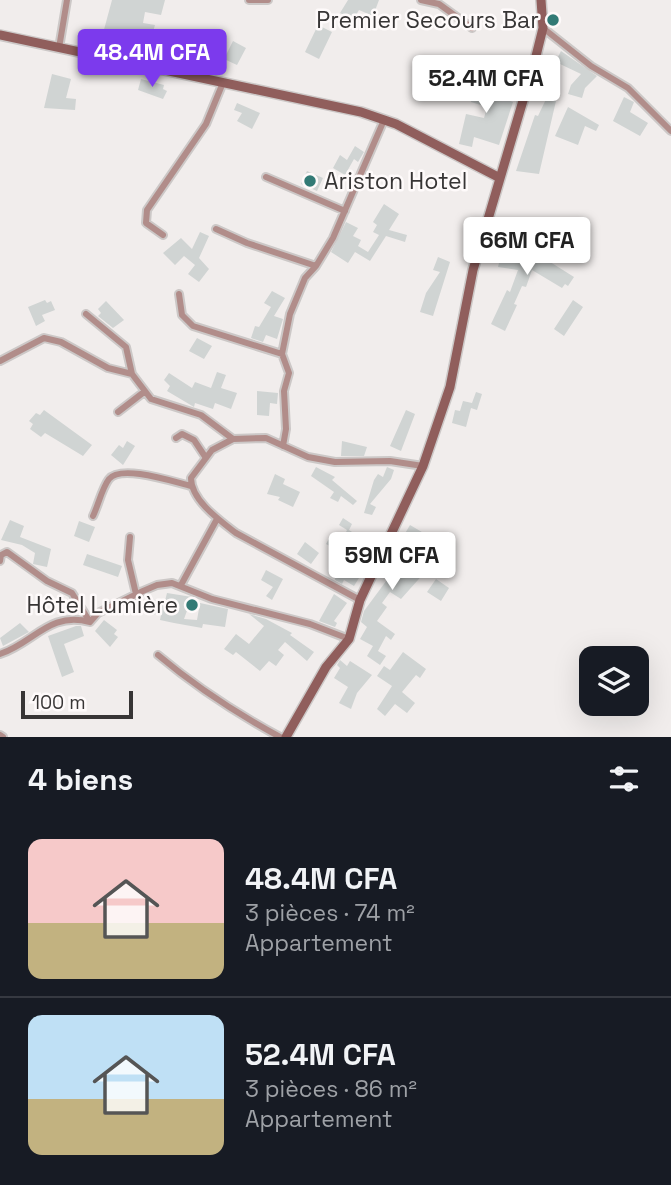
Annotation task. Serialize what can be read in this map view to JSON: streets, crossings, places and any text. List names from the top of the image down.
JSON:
{
  "places": ["Premier Secours Bar", "Ariston Hotel", "Hôtel Lumière"],
  "scale_bar": "100 m",
  "page": {
    "price": [
      "48.4M CFA",
      "52.4M CFA",
      "66M CFA",
      "59M CFA"
    ],
    "scale": "100 m",
    "heading": "4 biens",
    "list": [
      {
        "name": "48.4M CFA",
        "note": "3 pièces · 74 m² · Appartement"
      },
      {
        "name": "52.4M CFA",
        "note": "3 pièces · 86 m² · Appartement"
      }
    ]
  }
}
